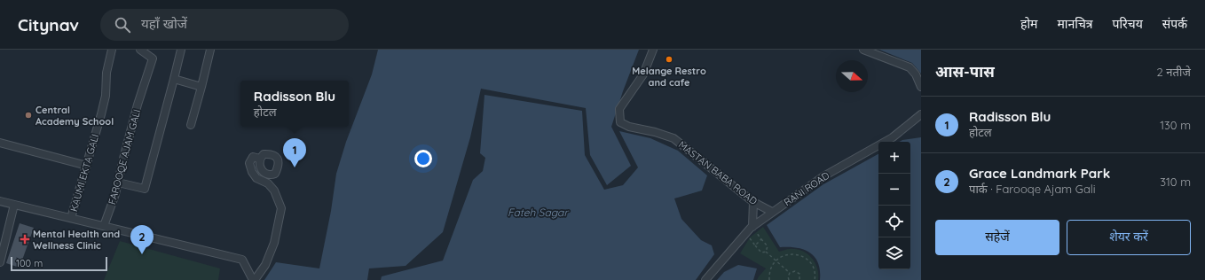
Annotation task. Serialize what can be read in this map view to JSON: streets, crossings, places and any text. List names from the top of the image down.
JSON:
{
  "streets": {
    "street": [
      "FAROOQE AJAM GALI",
      "KAUMI EKTA GALI",
      "MASTAN BABA ROAD",
      "RANI ROAD"
    ]
  },
  "crossings": [
    ["MASTAN BABA ROAD", "RANI ROAD"]
  ],
  "water": ["Fateh Sagar"],
  "places": {
    "other": ["Melange Restro and cafe", "Central Academy School"],
    "health": ["Mental Health and Wellness Clinic"]
  },
  "scale_bar": "100 m",
  "north": "right",
  "page": {
    "header": "Citynav",
    "search": "यहाँ खोजें",
    "nav": [
      "होम",
      "मानचित्र",
      "परिचय",
      "संपर्क"
    ],
    "heading": ["आस-पास", "2 नतीजे"],
    "popup": ["Radisson Blu", "होटल"],
    "list": [
      {
        "mark": "1",
        "name": "Radisson Blu",
        "note": "होटल",
        "value": "130 m"
      },
      {
        "mark": "2",
        "name": "Grace Landmark Park",
        "note": "पार्क · Farooqe Ajam Gali",
        "value": "310 m"
      }
    ],
    "pins": ["1", "2"],
    "map_buttons": ["+", "−"],
    "buttons": ["सहेजें", "शेयर करें"],
    "scale": "100 m"
  }
}
